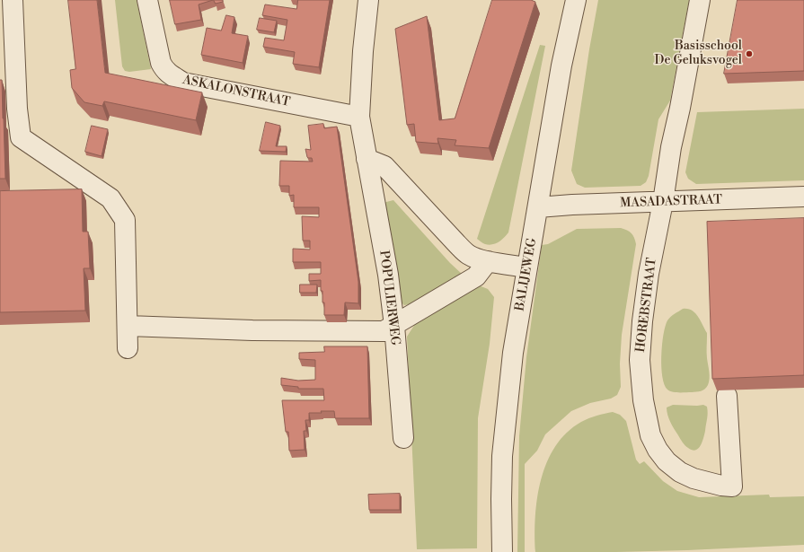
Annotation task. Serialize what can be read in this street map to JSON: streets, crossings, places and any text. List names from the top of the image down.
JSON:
{
  "streets": {
    "street": [
      "ASKALONSTRAAT",
      "MASADASTRAAT",
      "BALIJEWEG",
      "POPULIERWEG",
      "HOREBSTRAAT"
    ]
  },
  "crossings": [
    ["ASKALONSTRAAT", "POPULIERWEG"],
    ["MASADASTRAAT", "BALIJEWEG"],
    ["MASADASTRAAT", "HOREBSTRAAT"]
  ],
  "places": ["Basisschool De Geluksvogel"]
}
